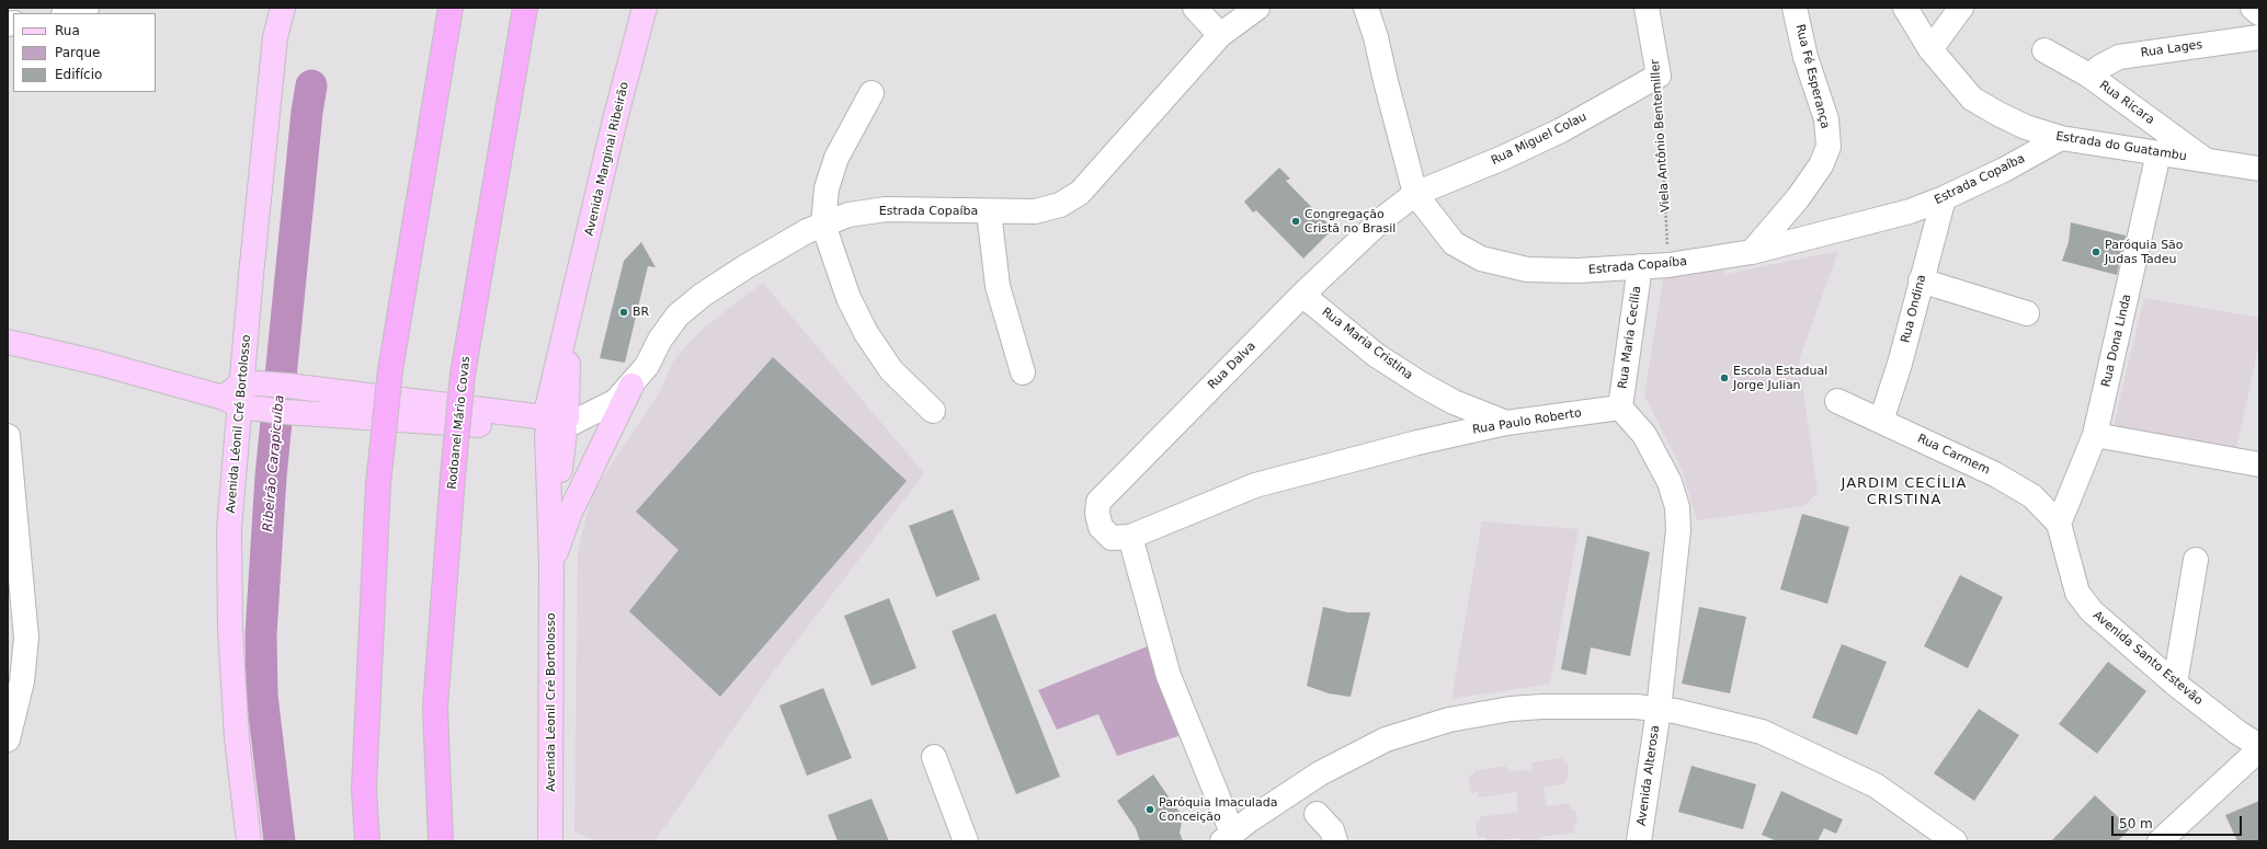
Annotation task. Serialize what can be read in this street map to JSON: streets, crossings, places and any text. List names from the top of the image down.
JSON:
{
  "streets": {
    "highway": ["Rodoanel Mário Covas"],
    "main road": ["Avenida Marginal Ribeirão", "Avenida Léonil Cré Bortolosso"],
    "street": [
      "Rua Lages",
      "Rua Fé Esperança",
      "Rua Ricara",
      "Viela Antônio Bentemiller",
      "Rua Miguel Colau",
      "Estrada do Guatambu",
      "Estrada Copaíba",
      "Rua Ondina",
      "Rua Maria Cecília",
      "Rua Dona Linda",
      "Rua Maria Cristina",
      "Rua Dalva",
      "Rua Paulo Roberto",
      "Rua Carmem",
      "Avenida Santo Estevão",
      "Avenida Alterosa"
    ]
  },
  "crossings": [
    ["Rua Lages", "Rua Ricara"],
    ["Rua Fé Esperança", "Estrada Copaíba"],
    ["Rua Ricara", "Estrada do Guatambu"],
    ["Viela Antônio Bentemiller", "Rua Miguel Colau"],
    ["Viela Antônio Bentemiller", "Estrada Copaíba"],
    ["Rua Miguel Colau", "Estrada Copaíba"],
    ["Rua Miguel Colau", "Rua Dalva"],
    ["Estrada do Guatambu", "Estrada Copaíba"],
    ["Estrada do Guatambu", "Rua Dona Linda"],
    ["Avenida Marginal Ribeirão", "Avenida Léonil Cré Bortolosso"],
    ["Estrada Copaíba", "Rua Ondina"],
    ["Estrada Copaíba", "Rua Maria Cecília"],
    ["Estrada Copaíba", "Rua Dalva"],
    ["Estrada Copaíba", "Avenida Léonil Cré Bortolosso"],
    ["Rua Ondina", "Rua Carmem"],
    ["Rua Maria Cecília", "Rua Paulo Roberto"],
    ["Rua Dona Linda", "Rua Carmem"],
    ["Rua Dona Linda", "Avenida Santo Estevão"],
    ["Rua Maria Cristina", "Rua Dalva"],
    ["Rua Maria Cristina", "Rua Paulo Roberto"],
    ["Rua Dalva", "Rua Paulo Roberto"],
    ["Rua Carmem", "Avenida Santo Estevão"]
  ],
  "districts": ["JARDIM CECÍLIA CRISTINA"],
  "water": ["Ribeirão Carapicuíba"],
  "places": [
    "Congregação Cristã no Brasil",
    "Paróquia São Judas Tadeu",
    "BR",
    "Escola Estadual Jorge Julian",
    "Paróquia Imaculada Conceição"
  ],
  "legend": ["Rua", "Parque", "Edifício"],
  "scale_bar": "50 m"
}
